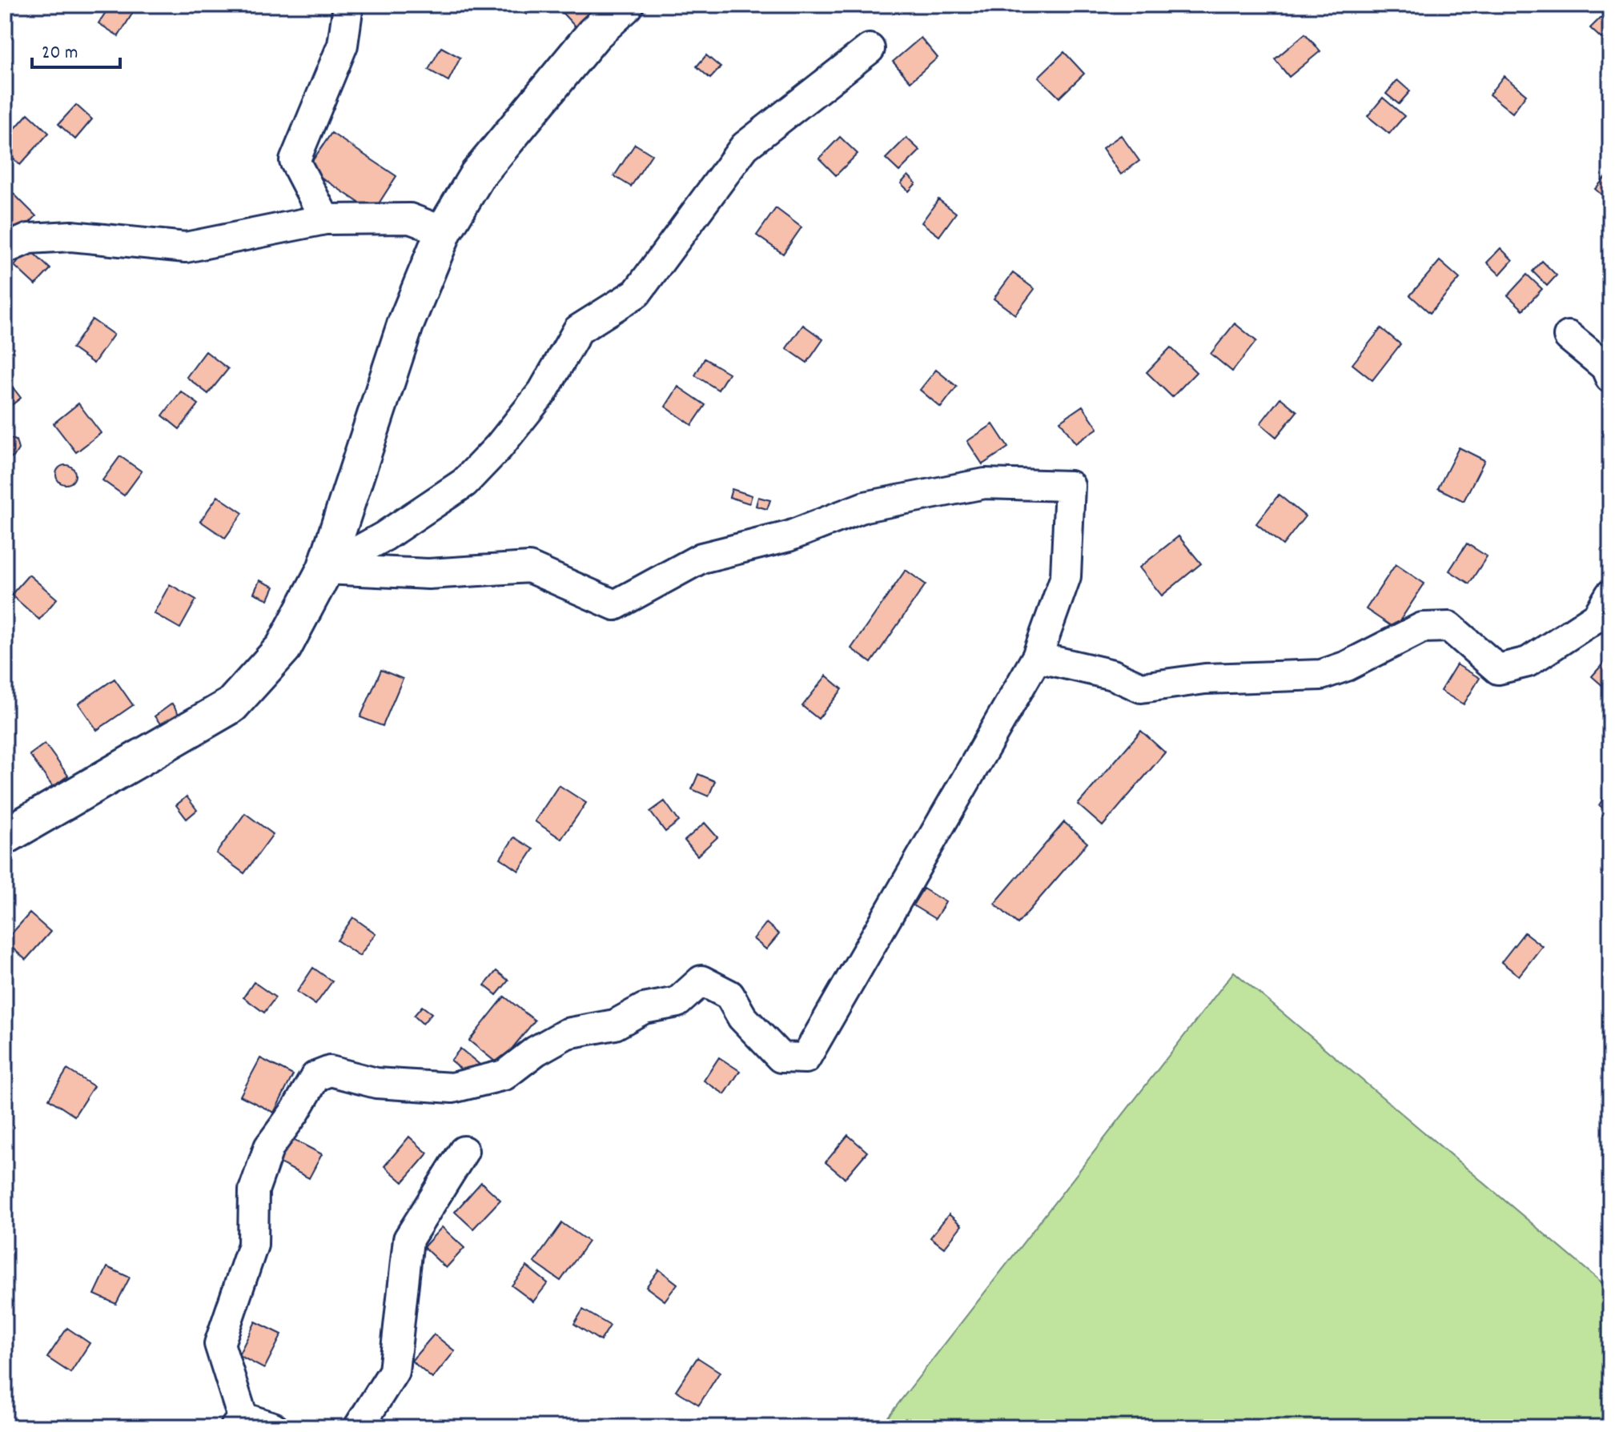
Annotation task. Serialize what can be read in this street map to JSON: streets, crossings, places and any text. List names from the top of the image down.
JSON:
{
  "scale_bar": "20 m"
}
